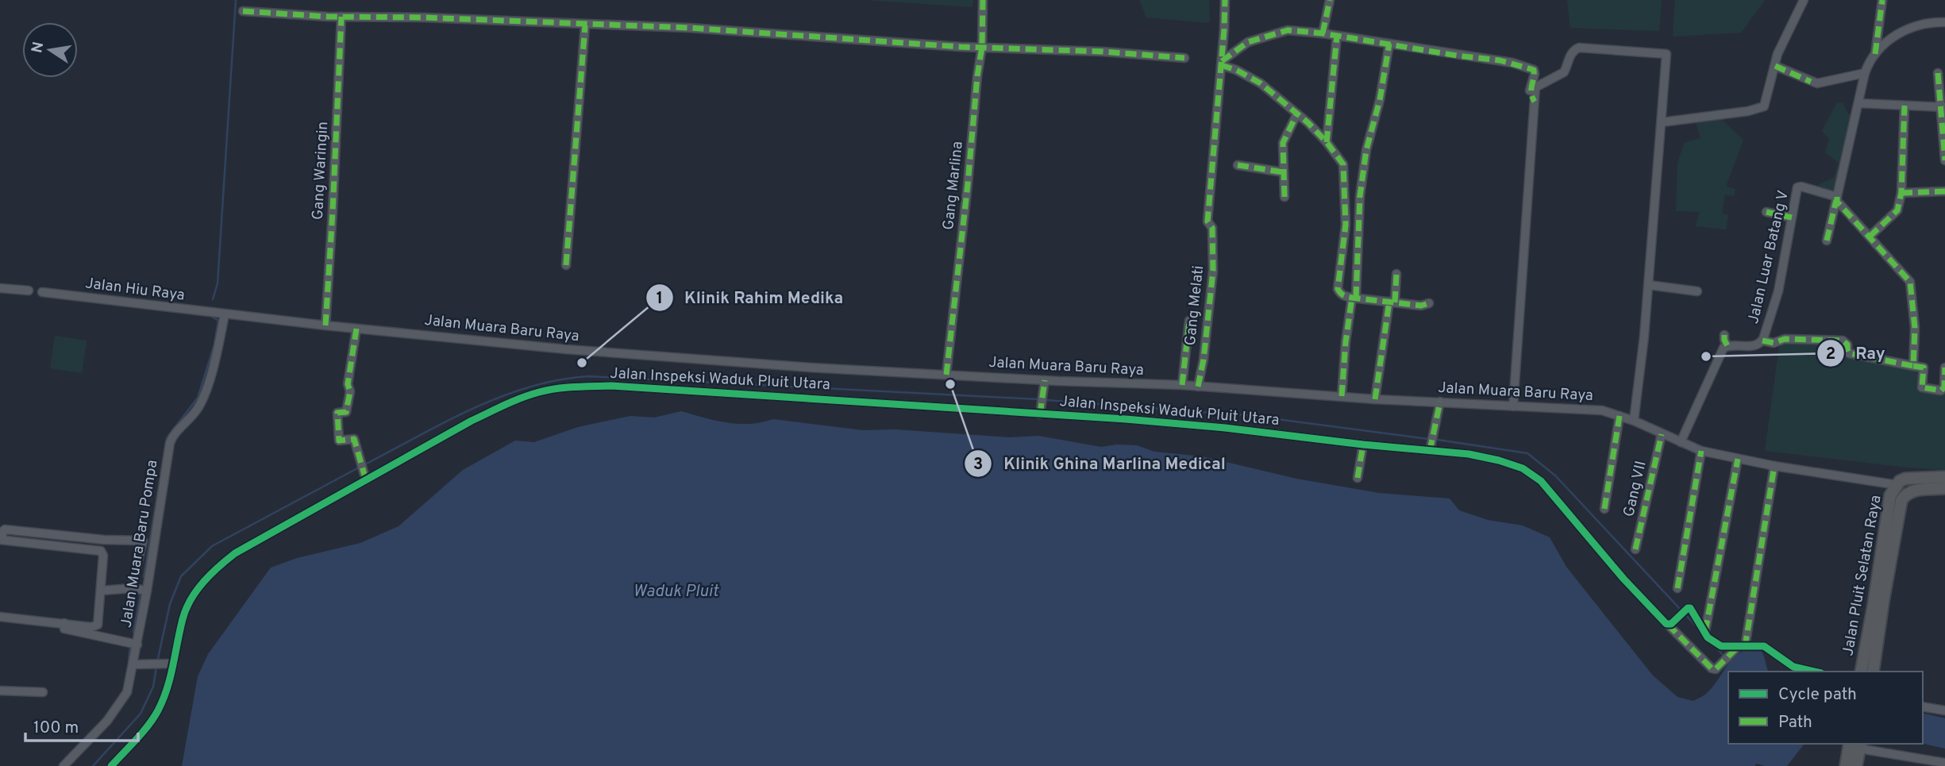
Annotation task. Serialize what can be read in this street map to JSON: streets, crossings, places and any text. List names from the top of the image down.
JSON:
{
  "streets": {
    "highway": ["Jalan Pluit Selatan Raya"],
    "street": [
      "Gang Waringin",
      "Gang Marlina",
      "Jalan Luar Batang V",
      "Jalan Hiu Raya",
      "Gang Melati",
      "Jalan Muara Baru Raya",
      "Jalan Inspeksi Waduk Pluit Utara",
      "Gang VII",
      "Jalan Muara Baru Pompa"
    ]
  },
  "crossings": [
    ["Gang Waringin", "Jalan Muara Baru Raya"],
    ["Gang Marlina", "Jalan Muara Baru Raya"],
    ["Jalan Hiu Raya", "Jalan Muara Baru Raya"],
    ["Jalan Hiu Raya", "Jalan Muara Baru Pompa"],
    ["Gang Melati", "Jalan Muara Baru Raya"],
    ["Jalan Muara Baru Raya", "Gang VII"],
    ["Jalan Muara Baru Raya", "Jalan Muara Baru Pompa"],
    ["Jalan Muara Baru Raya", "Jalan Pluit Selatan Raya"]
  ],
  "water": ["Waduk Pluit"],
  "places": ["Ray", "Klinik Rahim Medika", "Klinik Ghina Marlina Medical"],
  "legend": ["Cycle path", "Path"],
  "scale_bar": "100 m",
  "north": "left"
}
